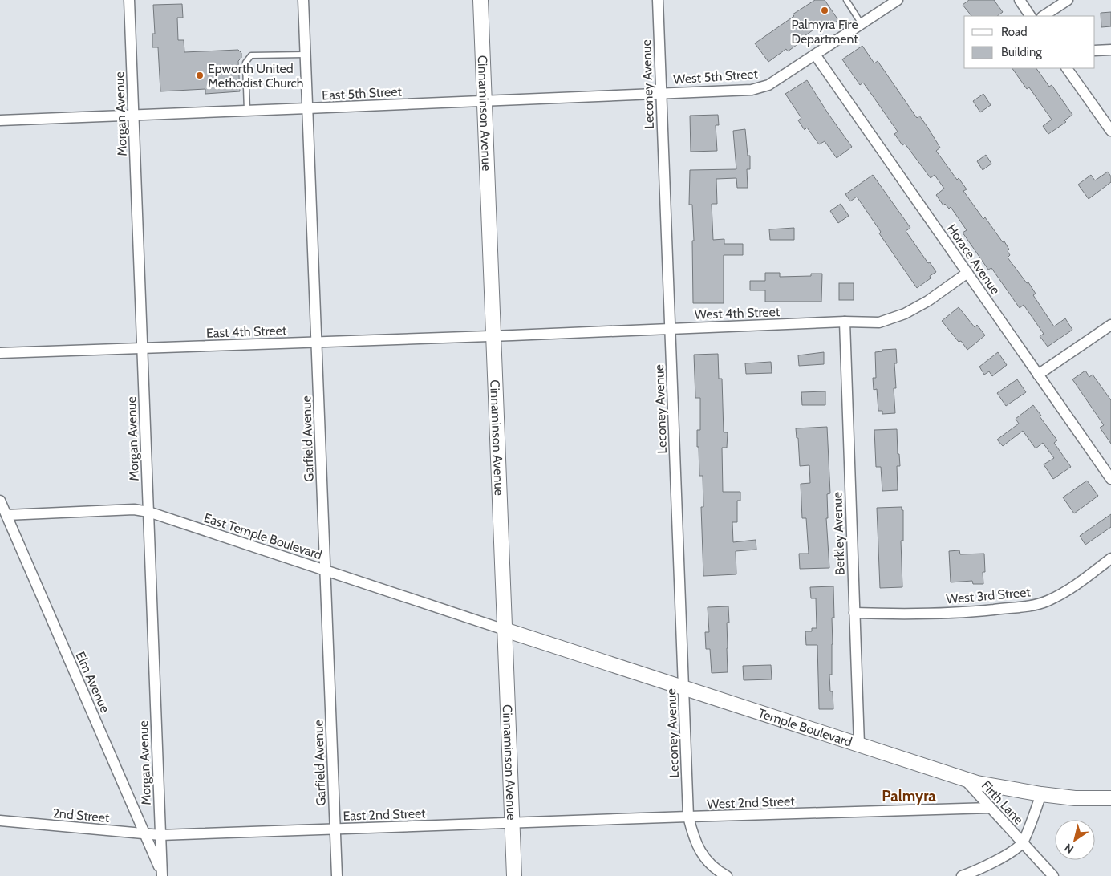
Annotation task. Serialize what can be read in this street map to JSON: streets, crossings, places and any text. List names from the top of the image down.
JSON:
{
  "streets": {
    "street": [
      "West 5th Street",
      "Leconey Avenue",
      "East 5th Street",
      "Cinnaminson Avenue",
      "Morgan Avenue",
      "Horace Avenue",
      "West 4th Street",
      "East 4th Street",
      "Garfield Avenue",
      "Berkley Avenue",
      "East Temple Boulevard",
      "West 3rd Street",
      "Elm Avenue",
      "Temple Boulevard",
      "West 2nd Street",
      "Firth Lane",
      "East 2nd Street",
      "2nd Street"
    ]
  },
  "crossings": [
    ["West 5th Street", "Leconey Avenue"],
    ["West 5th Street", "East 5th Street"],
    ["West 5th Street", "Cinnaminson Avenue"],
    ["West 5th Street", "Horace Avenue"],
    ["Leconey Avenue", "West 4th Street"],
    ["Leconey Avenue", "Temple Boulevard"],
    ["Leconey Avenue", "West 2nd Street"],
    ["East 5th Street", "Cinnaminson Avenue"],
    ["East 5th Street", "Morgan Avenue"],
    ["East 5th Street", "Garfield Avenue"],
    ["Cinnaminson Avenue", "West 4th Street"],
    ["Cinnaminson Avenue", "East 4th Street"],
    ["Cinnaminson Avenue", "East Temple Boulevard"],
    ["Cinnaminson Avenue", "Temple Boulevard"],
    ["Cinnaminson Avenue", "West 2nd Street"],
    ["Cinnaminson Avenue", "East 2nd Street"],
    ["Morgan Avenue", "East 4th Street"],
    ["Morgan Avenue", "East Temple Boulevard"],
    ["Morgan Avenue", "Elm Avenue"],
    ["Morgan Avenue", "East 2nd Street"],
    ["Morgan Avenue", "2nd Street"],
    ["Horace Avenue", "West 4th Street"],
    ["West 4th Street", "East 4th Street"],
    ["West 4th Street", "Berkley Avenue"],
    ["East 4th Street", "Garfield Avenue"],
    ["Garfield Avenue", "East Temple Boulevard"],
    ["Garfield Avenue", "East 2nd Street"],
    ["Berkley Avenue", "West 3rd Street"],
    ["Berkley Avenue", "Temple Boulevard"],
    ["East Temple Boulevard", "Elm Avenue"],
    ["East Temple Boulevard", "Temple Boulevard"],
    ["Elm Avenue", "2nd Street"],
    ["Temple Boulevard", "Firth Lane"],
    ["West 2nd Street", "Firth Lane"],
    ["West 2nd Street", "East 2nd Street"],
    ["East 2nd Street", "2nd Street"]
  ],
  "districts": ["Palmyra"],
  "places": ["Palmyra Fire Department", "Epworth United Methodist Church"],
  "legend": ["Road", "Building"],
  "north": "bottom left"
}
